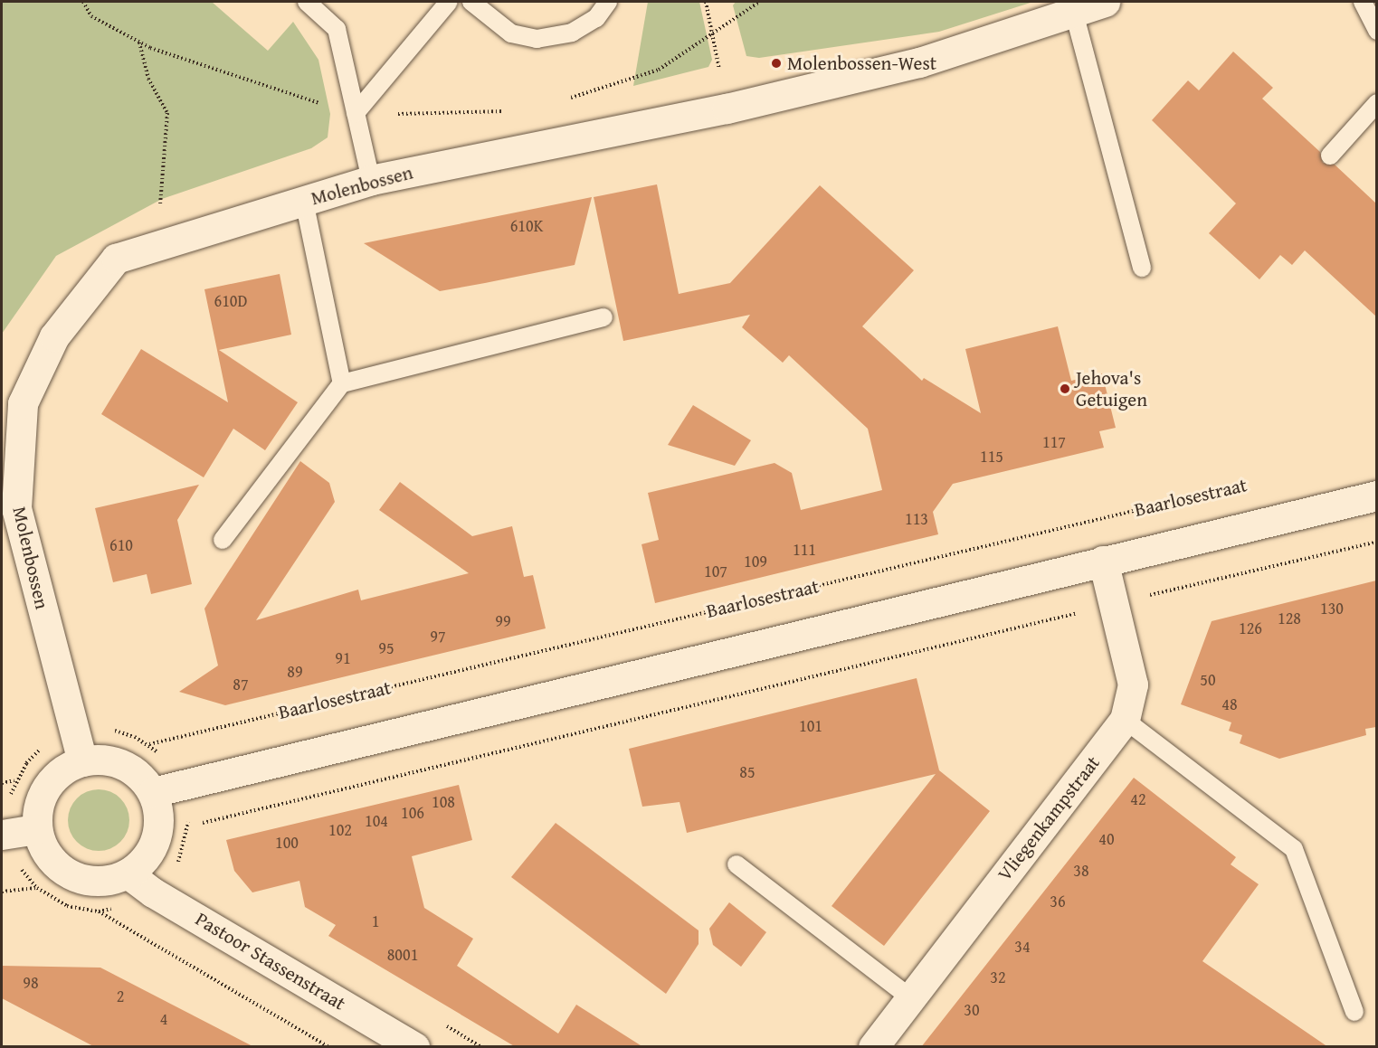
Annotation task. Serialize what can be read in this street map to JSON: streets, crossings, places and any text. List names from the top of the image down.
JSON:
{
  "streets": {
    "street": ["Molenbossen", "Vliegenkampstraat", "Pastoor Stassenstraat"],
    "path": ["Baarlosestraat"]
  },
  "crossings": [
    ["Molenbossen", "Pastoor Stassenstraat"]
  ],
  "places": ["Molenbossen-West", "Jehova's Getuigen"],
  "house_numbers": [
    "610K",
    "610D",
    "117",
    "115",
    "113",
    "610",
    "111",
    "109",
    "107",
    "130",
    "128",
    "99",
    "126",
    "97",
    "95",
    "91",
    "89",
    "50",
    "87",
    "48",
    "101",
    "85",
    "42",
    "108",
    "106",
    "104",
    "102",
    "40",
    "100",
    "38",
    "36",
    "1",
    "34",
    "8001",
    "32",
    "98",
    "2",
    "30",
    "4"
  ]
}
